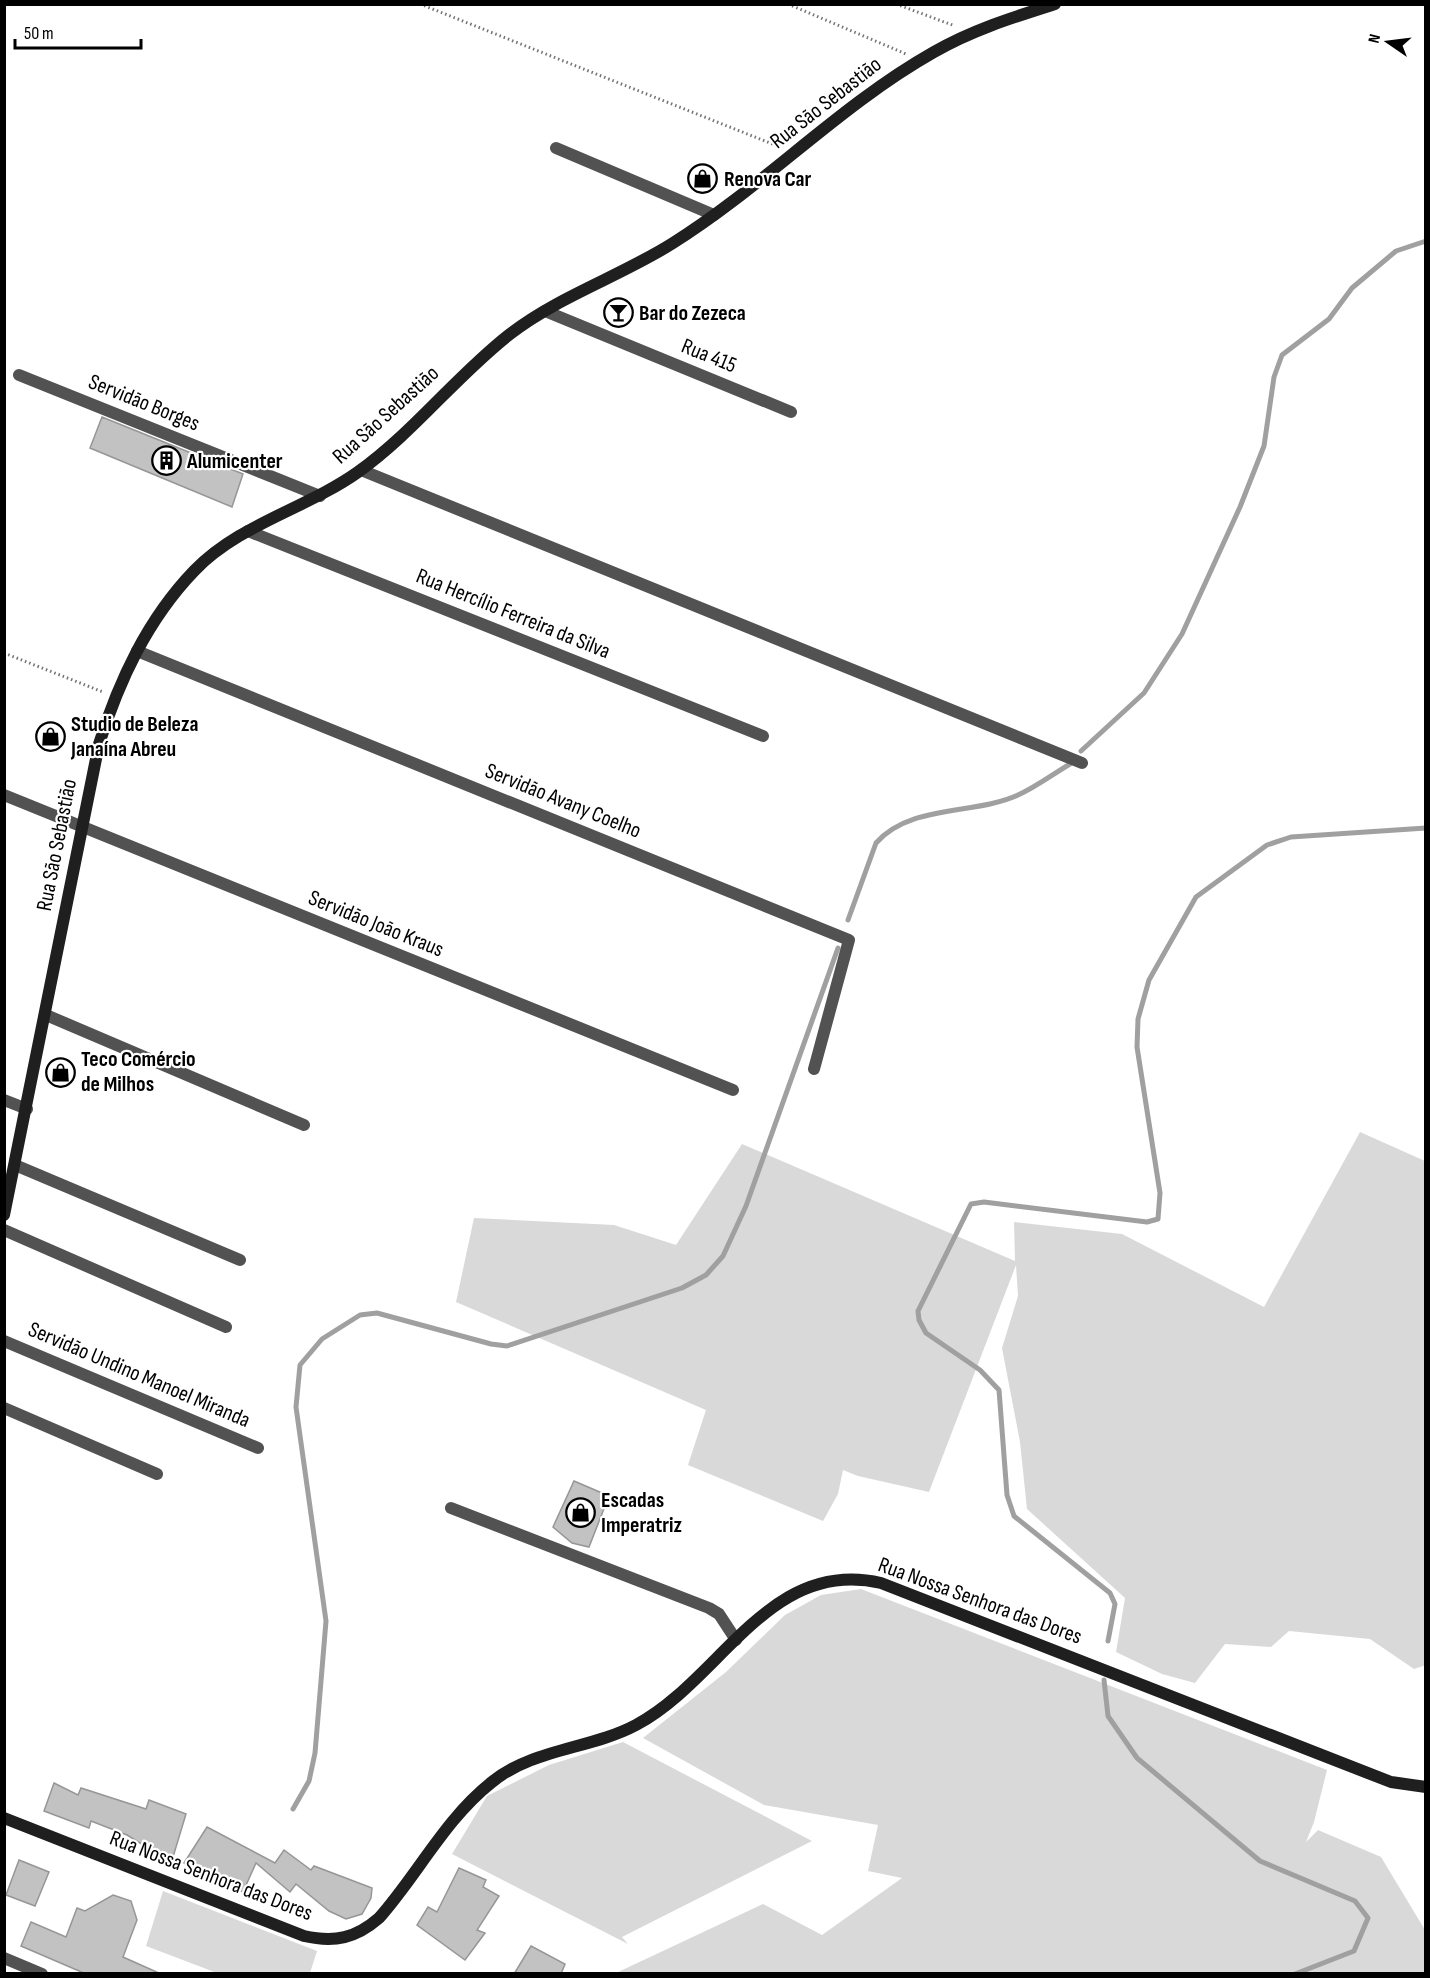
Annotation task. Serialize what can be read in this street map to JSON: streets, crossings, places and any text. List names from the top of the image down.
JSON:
{
  "streets": {
    "main road": ["Rua São Sebastião", "Rua Nossa Senhora das Dores"],
    "street": [
      "Rua 415",
      "Servidão Borges",
      "Rua Hercílio Ferreira da Silva",
      "Servidão Avany Coelho",
      "Servidão João Kraus",
      "Servidão Undino Manoel Miranda"
    ]
  },
  "crossings": [
    ["Rua São Sebastião", "Rua 415"],
    ["Rua São Sebastião", "Servidão Borges"],
    ["Rua São Sebastião", "Rua Hercílio Ferreira da Silva"],
    ["Rua São Sebastião", "Servidão Avany Coelho"],
    ["Rua São Sebastião", "Servidão João Kraus"]
  ],
  "places": {
    "shop": [
      "Renova Car",
      "Studio de Beleza Janaína Abreu",
      "Teco Comércio de Milhos",
      "Escadas Imperatriz"
    ],
    "bar": ["Bar do Zezeca"],
    "building": ["Alumicenter"]
  },
  "scale_bar": "50 m",
  "north": "left"
}
